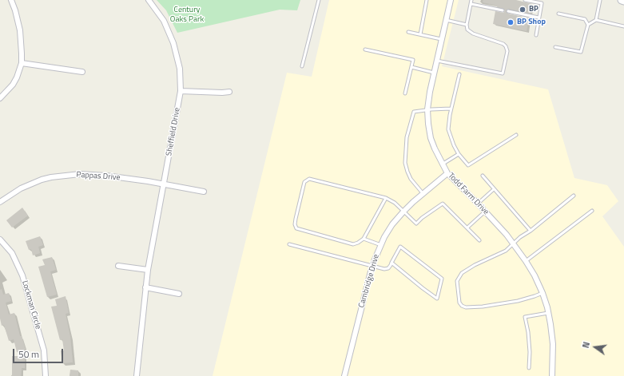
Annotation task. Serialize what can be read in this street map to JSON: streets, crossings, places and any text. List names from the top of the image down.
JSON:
{
  "streets": {
    "street": [
      "Sheffield Drive",
      "Pappas Drive",
      "Todd Farm Drive",
      "Cambridge Drive",
      "Lockman Circle"
    ]
  },
  "crossings": [
    ["Sheffield Drive", "Pappas Drive"],
    ["Todd Farm Drive", "Cambridge Drive"]
  ],
  "parks": ["Century Oaks Park"],
  "places": ["BP", "BP Shop"],
  "scale_bar": "50 m",
  "north": "left"
}
